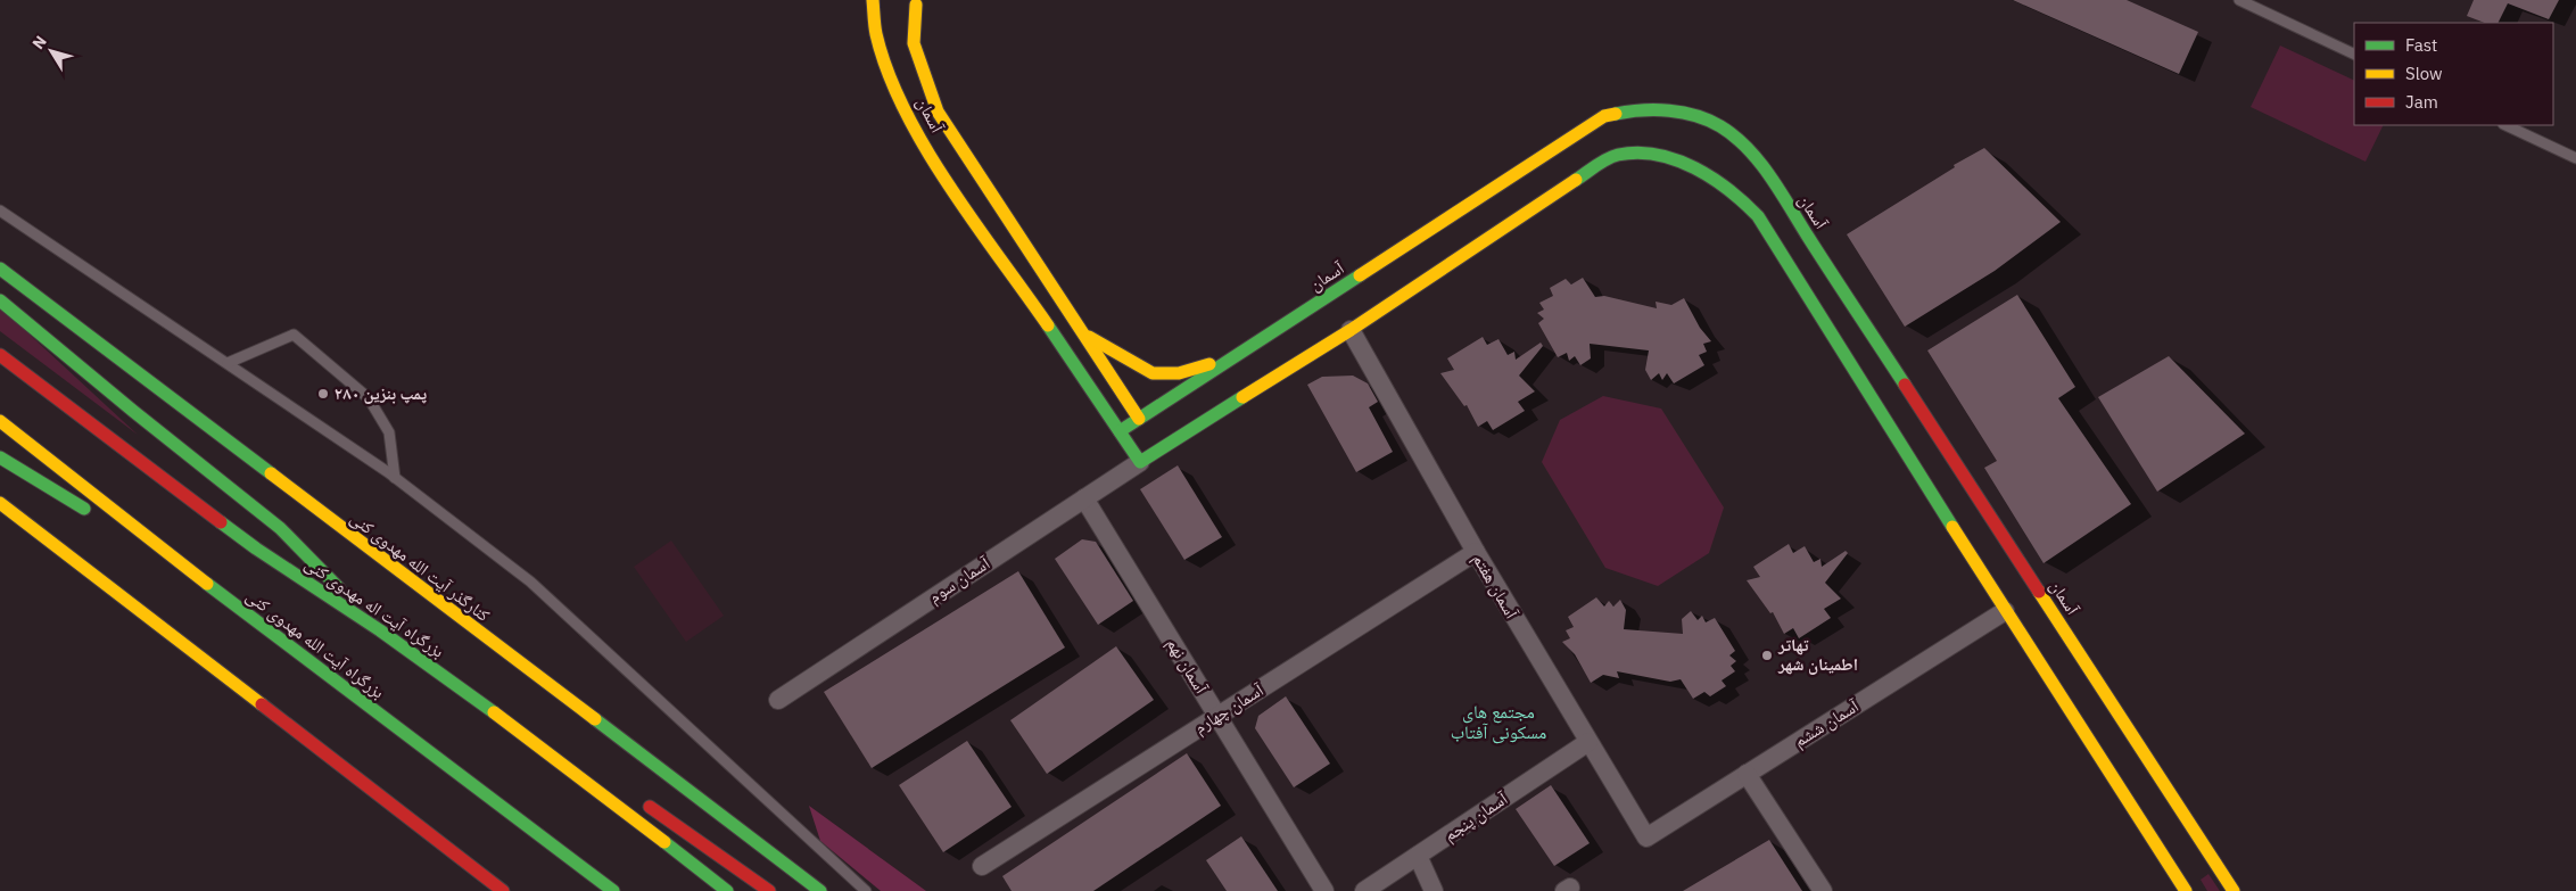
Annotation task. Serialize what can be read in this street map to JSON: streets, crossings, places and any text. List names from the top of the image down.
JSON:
{
  "streets": {
    "main road": [
      "آسمان",
      "کنارگذر آیت الله مهدوی کنی",
      "بزرگراه آیت اله مهدوی کنی",
      "بزرگراه آیت الله مهدوی کنی"
    ],
    "street": [
      "آسمان سوم",
      "آسمان هفتم",
      "آسمان نهم",
      "آسمان چهارم",
      "آسمان ششم",
      "آسمان پنجم"
    ]
  },
  "crossings": [
    ["آسمان", "آسمان سوم"],
    ["آسمان سوم", "آسمان نهم"],
    ["آسمان هفتم", "آسمان چهارم"],
    ["آسمان هفتم", "آسمان ششم"],
    ["آسمان هفتم", "آسمان پنجم"],
    ["آسمان نهم", "آسمان چهارم"]
  ],
  "districts": ["مجتمع های مسکونی آفتاب"],
  "places": ["پمپ بنزین ۲۸۰", "تهاتر اطمینان شهر"],
  "legend": ["Fast", "Slow", "Jam"],
  "north": "top left"
}
